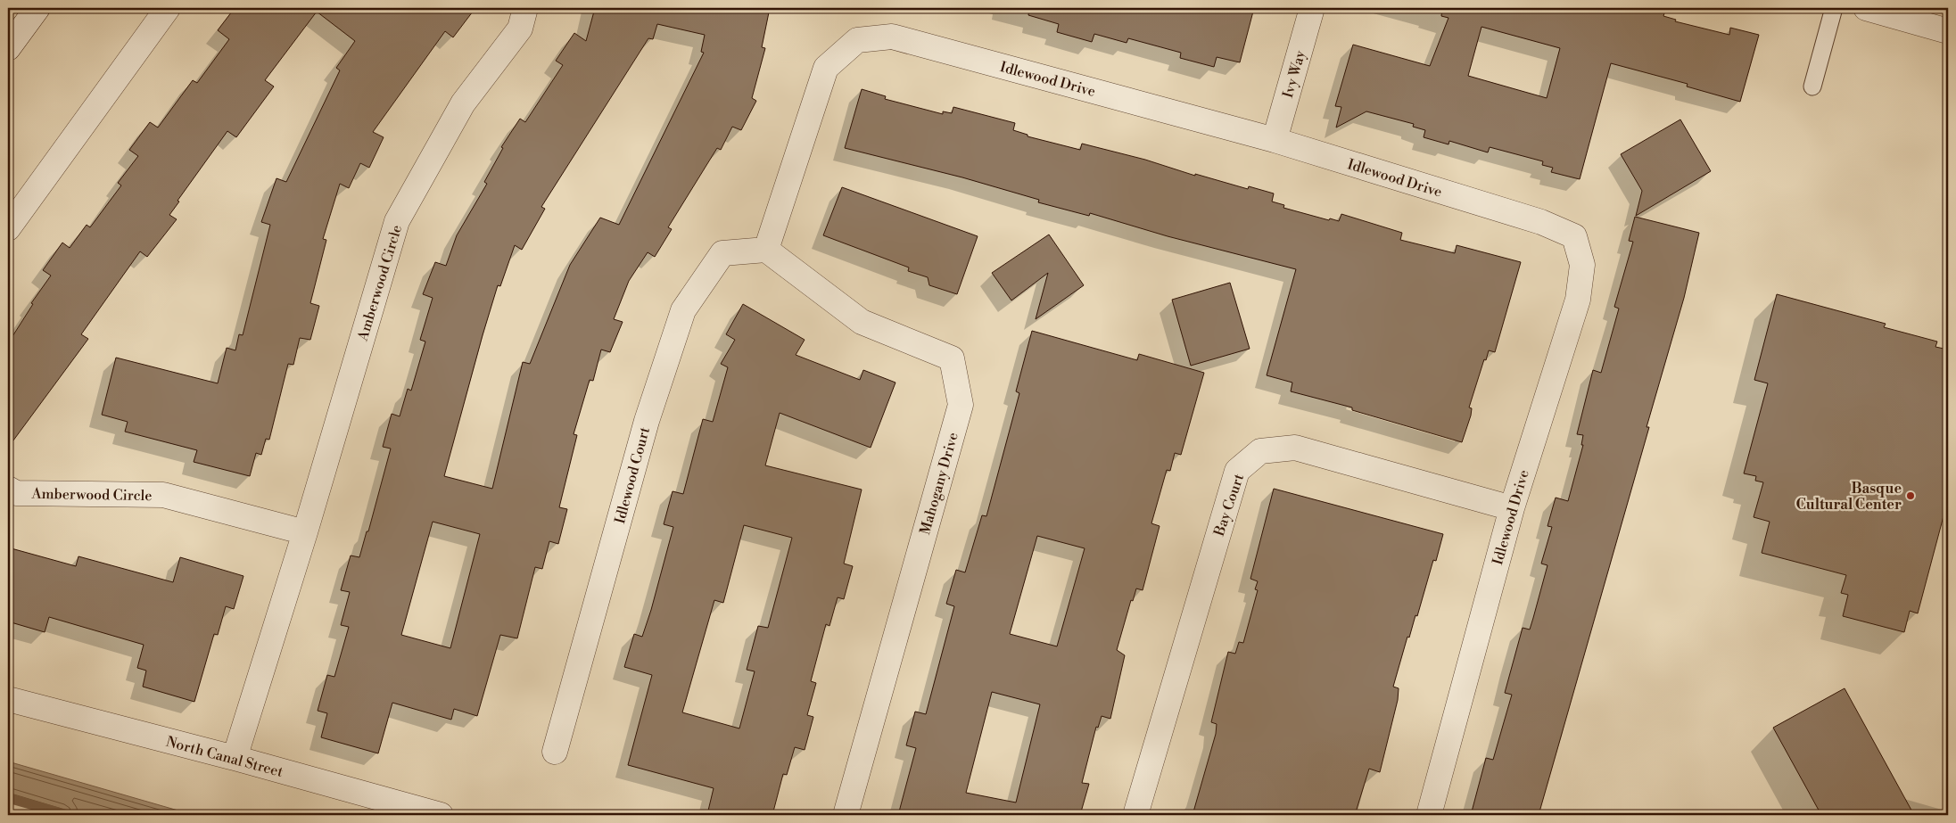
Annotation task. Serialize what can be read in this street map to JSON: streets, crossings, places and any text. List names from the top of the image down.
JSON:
{
  "streets": {
    "street": [
      "Ivy Way",
      "Idlewood Drive",
      "Amberwood Circle",
      "Idlewood Court",
      "Mahogany Drive",
      "Bay Court",
      "North Canal Street"
    ]
  },
  "crossings": [
    ["Ivy Way", "Idlewood Drive"],
    ["Idlewood Drive", "Idlewood Court"],
    ["Idlewood Drive", "Mahogany Drive"],
    ["Idlewood Drive", "Bay Court"],
    ["Amberwood Circle", "North Canal Street"],
    ["Idlewood Court", "Mahogany Drive"]
  ],
  "places": ["Basque Cultural Center"]
}
